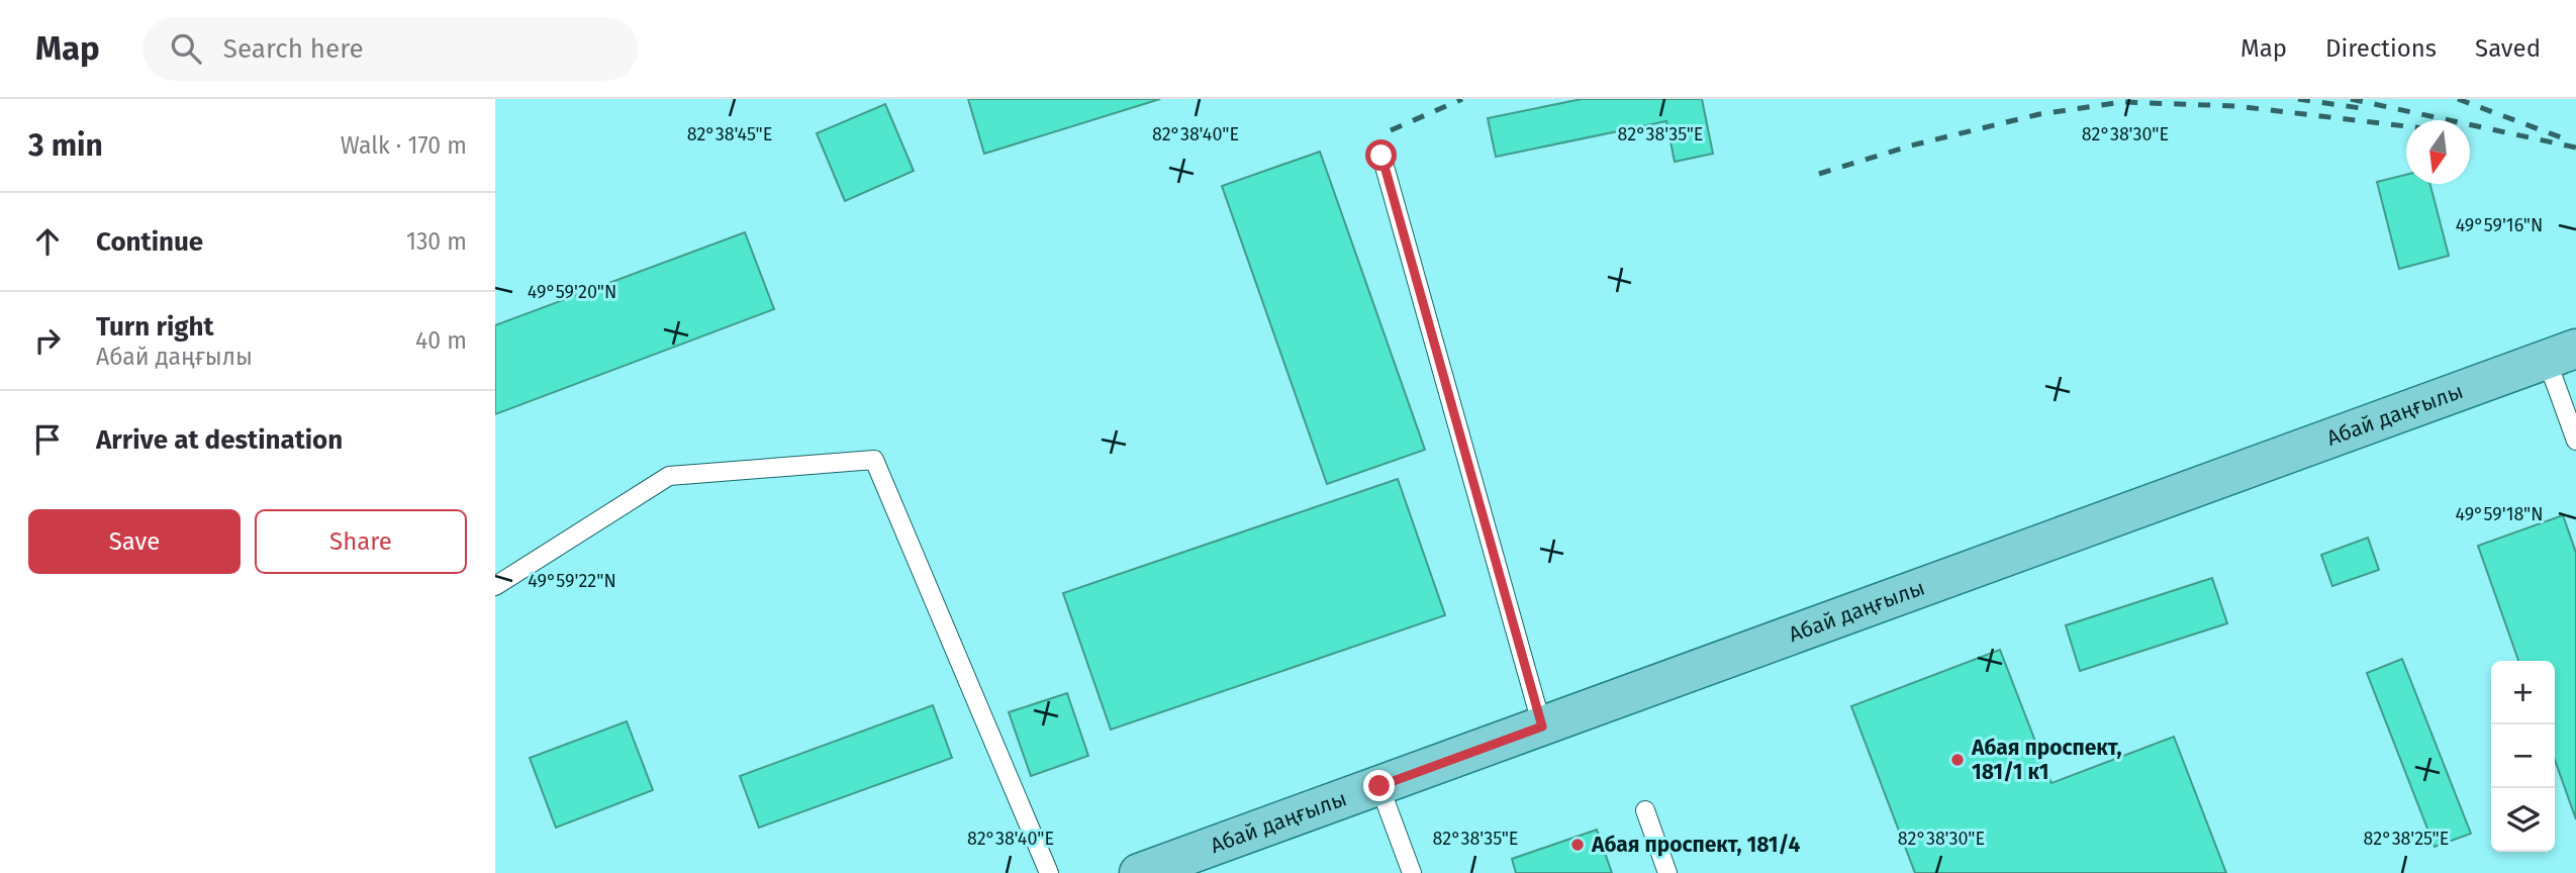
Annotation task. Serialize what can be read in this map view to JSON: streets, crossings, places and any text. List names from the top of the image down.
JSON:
{
  "streets": {
    "main road": ["Абай даңғылы"]
  },
  "places": ["Абая проспект, 181/1 к1", "Абая проспект, 181/4"],
  "north": "bottom",
  "page": {
    "header": "Map",
    "search": "Search here",
    "nav": ["Map", "Directions", "Saved"],
    "heading": ["3 min", "Walk · 170 m"],
    "list": [
      ["Continue", "130 m"],
      ["Turn right", "Абай даңғылы", "40 m"],
      "Arrive at destination"
    ],
    "buttons": ["Save", "Share"],
    "map_buttons": ["+", "−"]
  },
  "coordinates": [
    "82°38'45\"E",
    "82°38'40\"E",
    "82°38'35\"E",
    "82°38'30\"E",
    "49°59'16\"N",
    "49°59'20\"N",
    "49°59'18\"N",
    "49°59'22\"N",
    "82°38'25\"E"
  ]
}
